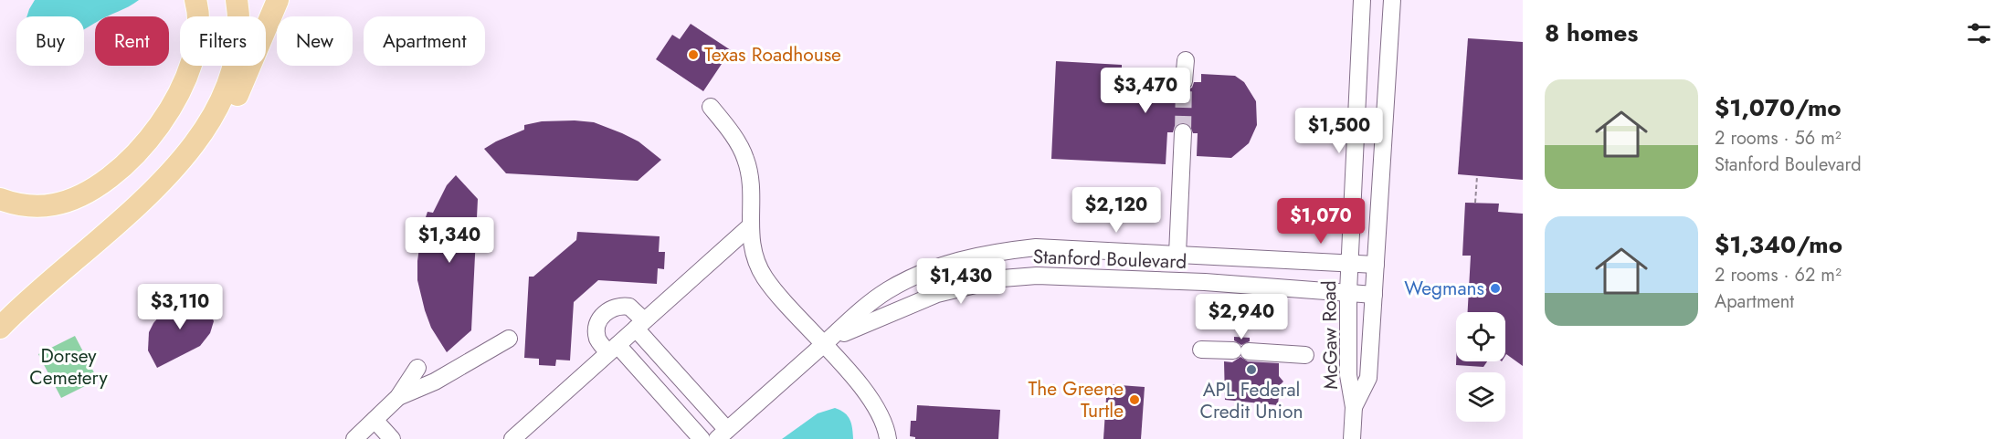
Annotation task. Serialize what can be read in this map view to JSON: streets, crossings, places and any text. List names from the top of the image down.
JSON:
{
  "streets": {
    "street": ["Stanford Boulevard", "McGaw Road"]
  },
  "crossings": [
    ["Stanford Boulevard", "McGaw Road"]
  ],
  "parks": ["Dorsey Cemetery"],
  "places": [
    "Texas Roadhouse",
    "Wegmans",
    "APL Federal Credit Union",
    "The Greene Turtle"
  ],
  "page": {
    "heading": "8 homes",
    "chip": [
      "Buy",
      "Rent",
      "Filters",
      "New",
      "Apartment"
    ],
    "list": [
      {
        "name": "$1,070/mo",
        "note": "2 rooms · 56 m² · Stanford Boulevard"
      },
      {
        "name": "$1,340/mo",
        "note": "2 rooms · 62 m² · Apartment"
      }
    ],
    "price": [
      "$3,470",
      "$1,500",
      "$2,120",
      "$1,070",
      "$1,340",
      "$1,430",
      "$3,110",
      "$2,940"
    ]
  }
}
